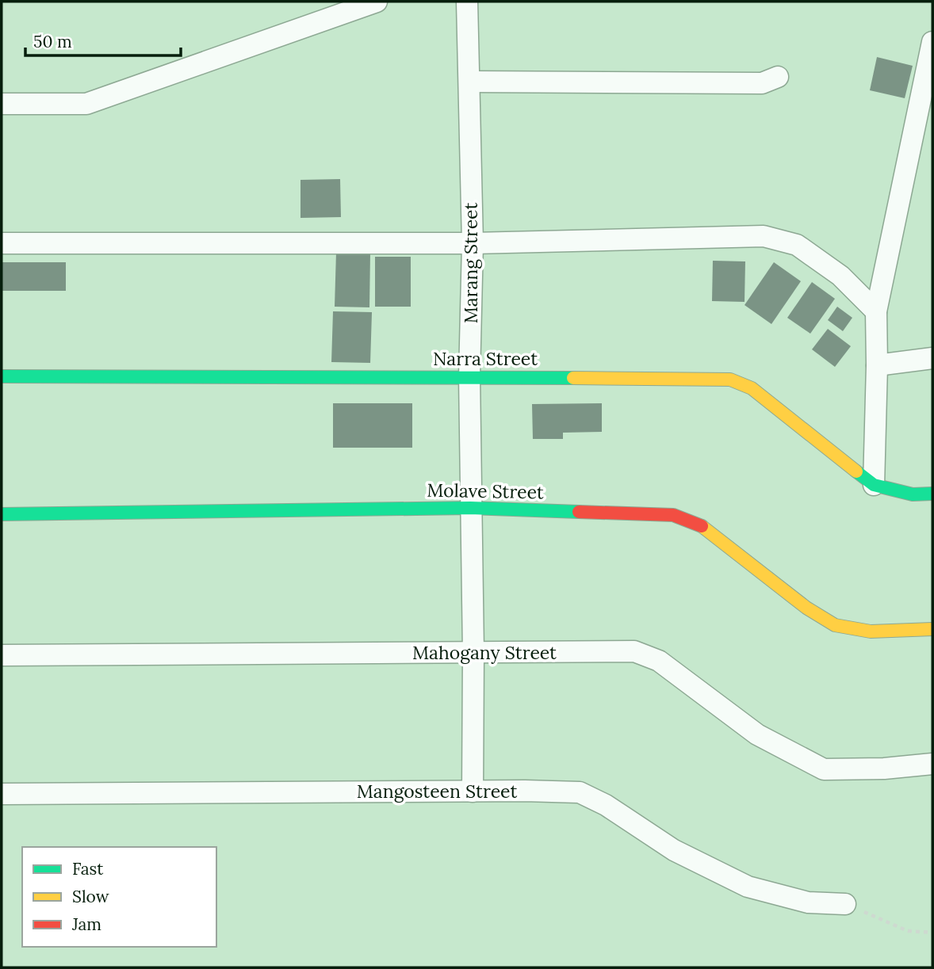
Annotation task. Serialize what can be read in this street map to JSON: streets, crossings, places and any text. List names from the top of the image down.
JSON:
{
  "streets": {
    "street": [
      "Marang Street",
      "Narra Street",
      "Molave Street",
      "Mahogany Street",
      "Mangosteen Street"
    ]
  },
  "crossings": [
    ["Marang Street", "Narra Street"],
    ["Marang Street", "Molave Street"],
    ["Marang Street", "Mahogany Street"],
    ["Marang Street", "Mangosteen Street"]
  ],
  "legend": ["Fast", "Slow", "Jam"],
  "scale_bar": "50 m"
}
